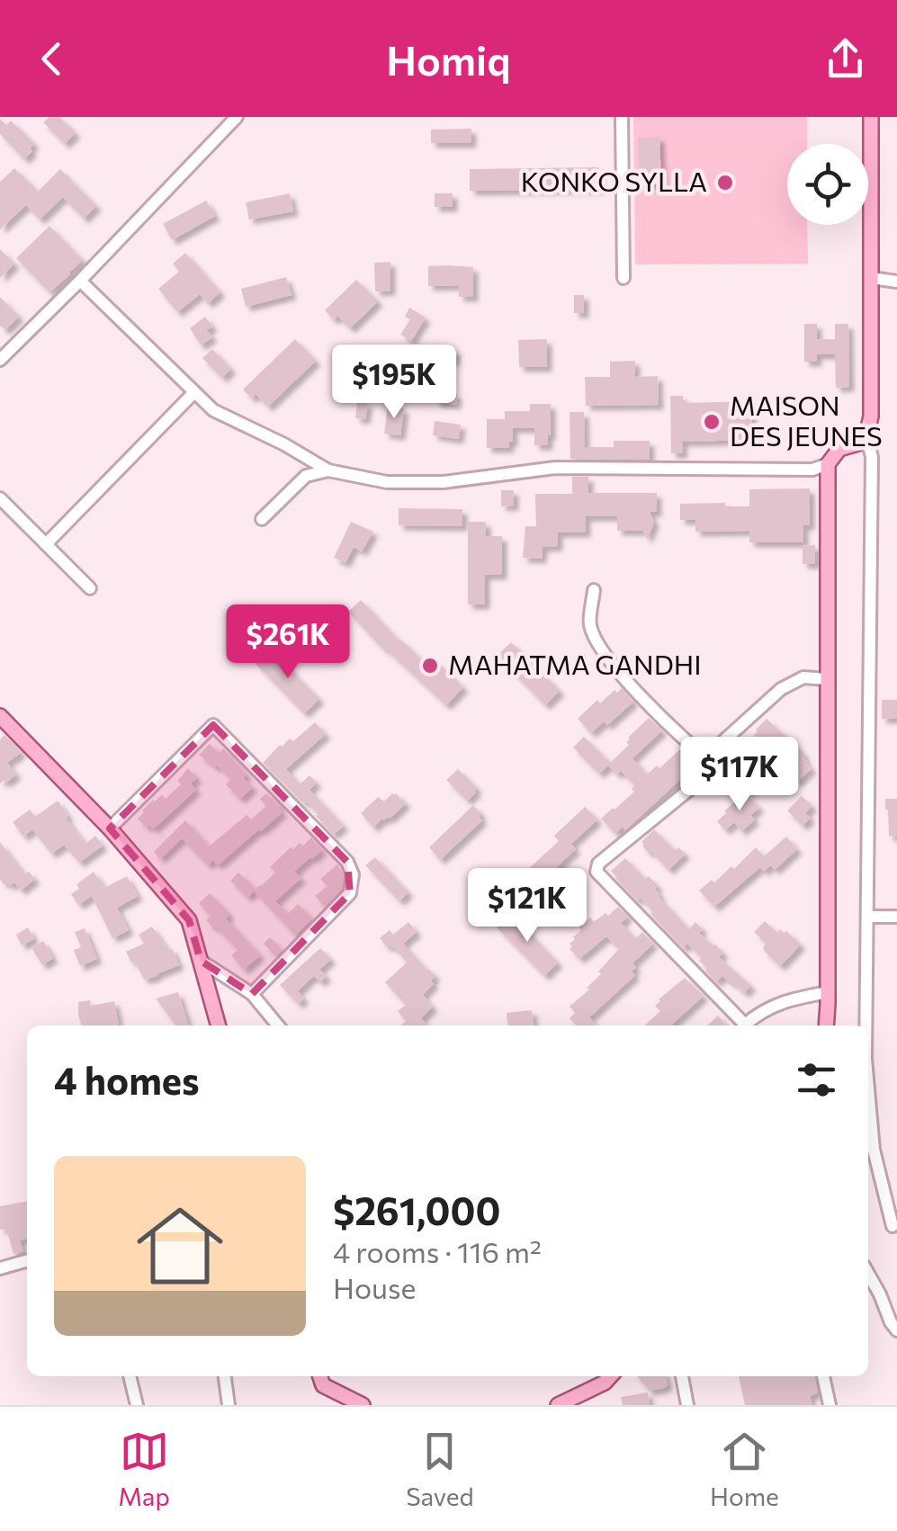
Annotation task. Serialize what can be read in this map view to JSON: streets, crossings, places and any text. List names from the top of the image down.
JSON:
{
  "places": ["KONKO SYLLA", "MAISON DES JEUNES", "MAHATMA GANDHI"],
  "page": {
    "header": "Homiq",
    "price": [
      "$195K",
      "$261K",
      "$117K",
      "$121K"
    ],
    "heading": "4 homes",
    "list": [
      {
        "name": "$261,000",
        "note": "4 rooms · 116 m² · House"
      }
    ],
    "tabs": ["Map", "Saved", "Home"]
  }
}
